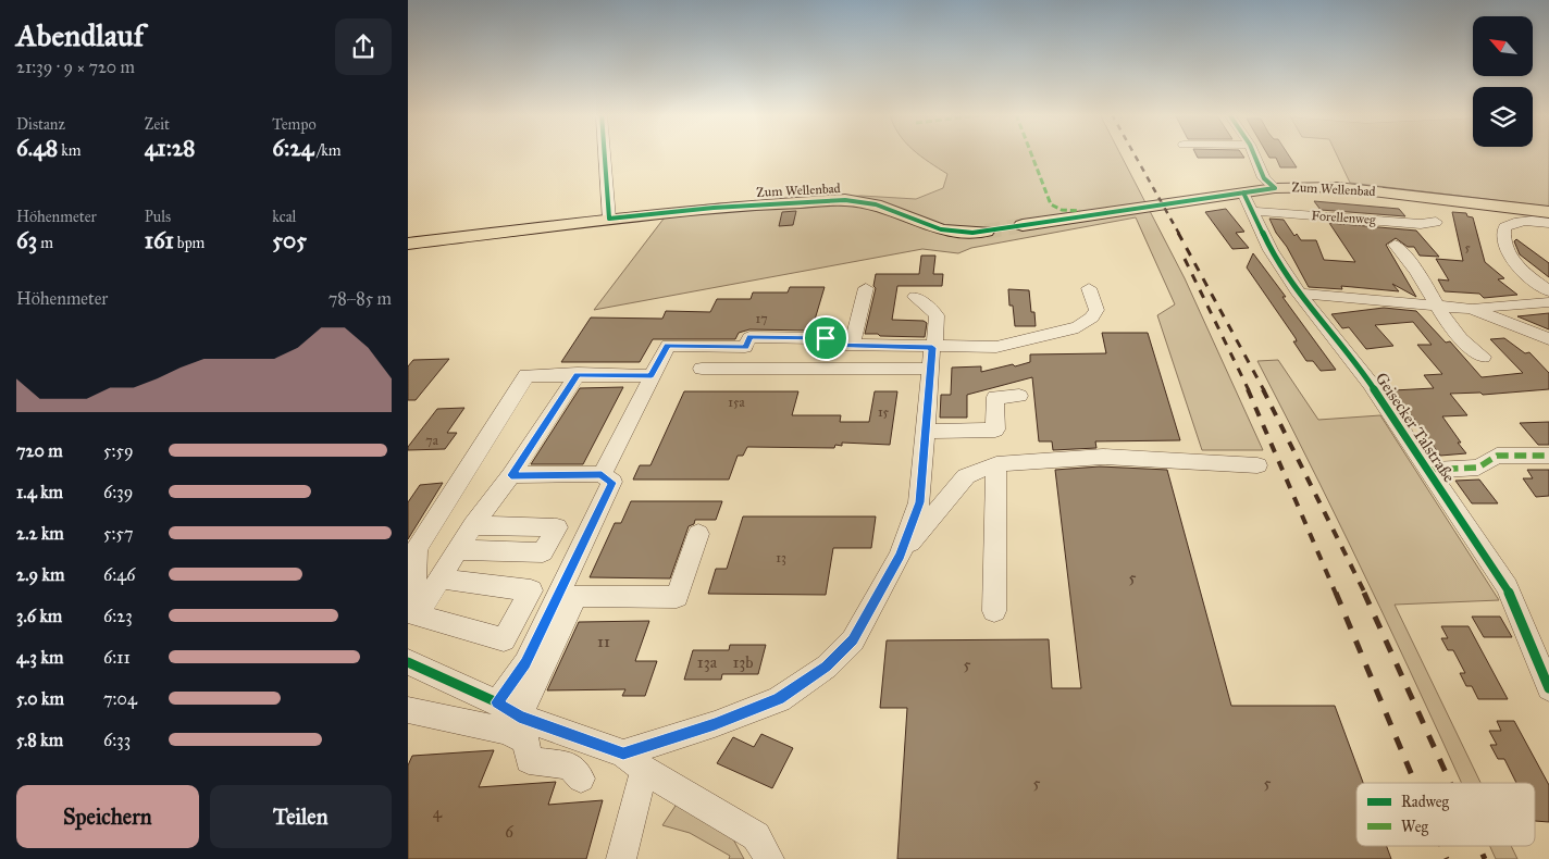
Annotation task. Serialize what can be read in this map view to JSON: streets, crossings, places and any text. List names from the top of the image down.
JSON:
{
  "streets": {
    "main road": ["Zum Wellenbad"],
    "street": ["Forellenweg", "Geisecker Talstraße"]
  },
  "crossings": [
    ["Zum Wellenbad", "Geisecker Talstraße"],
    ["Forellenweg", "Geisecker Talstraße"]
  ],
  "house_numbers": [
    "5",
    "17",
    "15a",
    "15",
    "7a",
    "13",
    "5",
    "11",
    "13a",
    "13b",
    "5",
    "5",
    "5",
    "4",
    "6"
  ],
  "legend": ["Radweg", "Weg"],
  "north": "top left",
  "page": {
    "heading": ["Abendlauf", "21:39 · 9 × 720 m"],
    "stats": [
      ["Distanz", "6.48 km"],
      ["Zeit", "41:28"],
      ["Tempo", "6:24 /km"],
      ["Höhenmeter", "63 m"],
      ["Puls", "161 bpm"],
      ["kcal", "505"]
    ],
    "chart": ["Höhenmeter", "78–85 m"],
    "list": [
      {
        "name": "720 m",
        "note": "5:59"
      },
      {
        "name": "1.4 km",
        "note": "6:39"
      },
      {
        "name": "2.2 km",
        "note": "5:57"
      },
      {
        "name": "2.9 km",
        "note": "6:46"
      },
      {
        "name": "3.6 km",
        "note": "6:23"
      },
      {
        "name": "4.3 km",
        "note": "6:11"
      },
      {
        "name": "5.0 km",
        "note": "7:04"
      },
      {
        "name": "5.8 km",
        "note": "6:33"
      }
    ],
    "buttons": ["Speichern", "Teilen"]
  }
}
